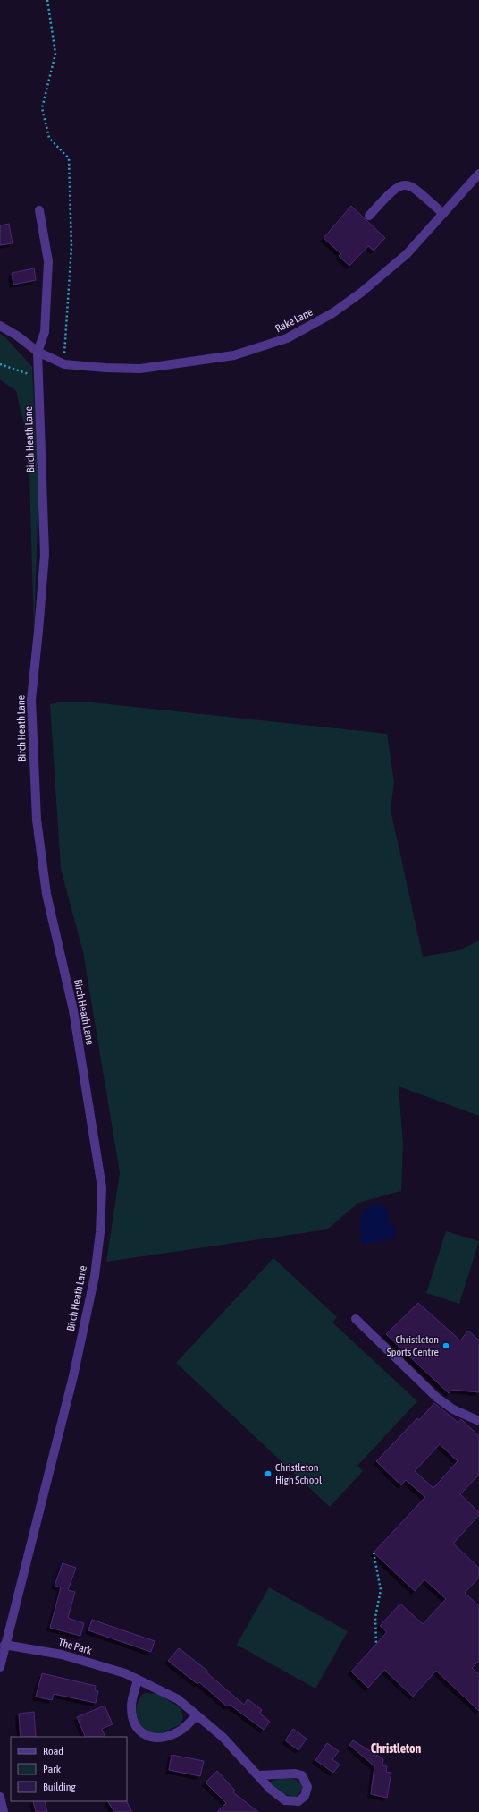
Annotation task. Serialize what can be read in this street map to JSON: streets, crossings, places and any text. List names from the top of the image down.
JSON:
{
  "streets": {
    "street": ["Rake Lane", "Birch Heath Lane", "The Park"]
  },
  "crossings": [
    ["Birch Heath Lane", "The Park"]
  ],
  "districts": ["Christleton"],
  "places": ["Christleton Sports Centre", "Christleton High School"],
  "legend": ["Road", "Park", "Building"]
}
